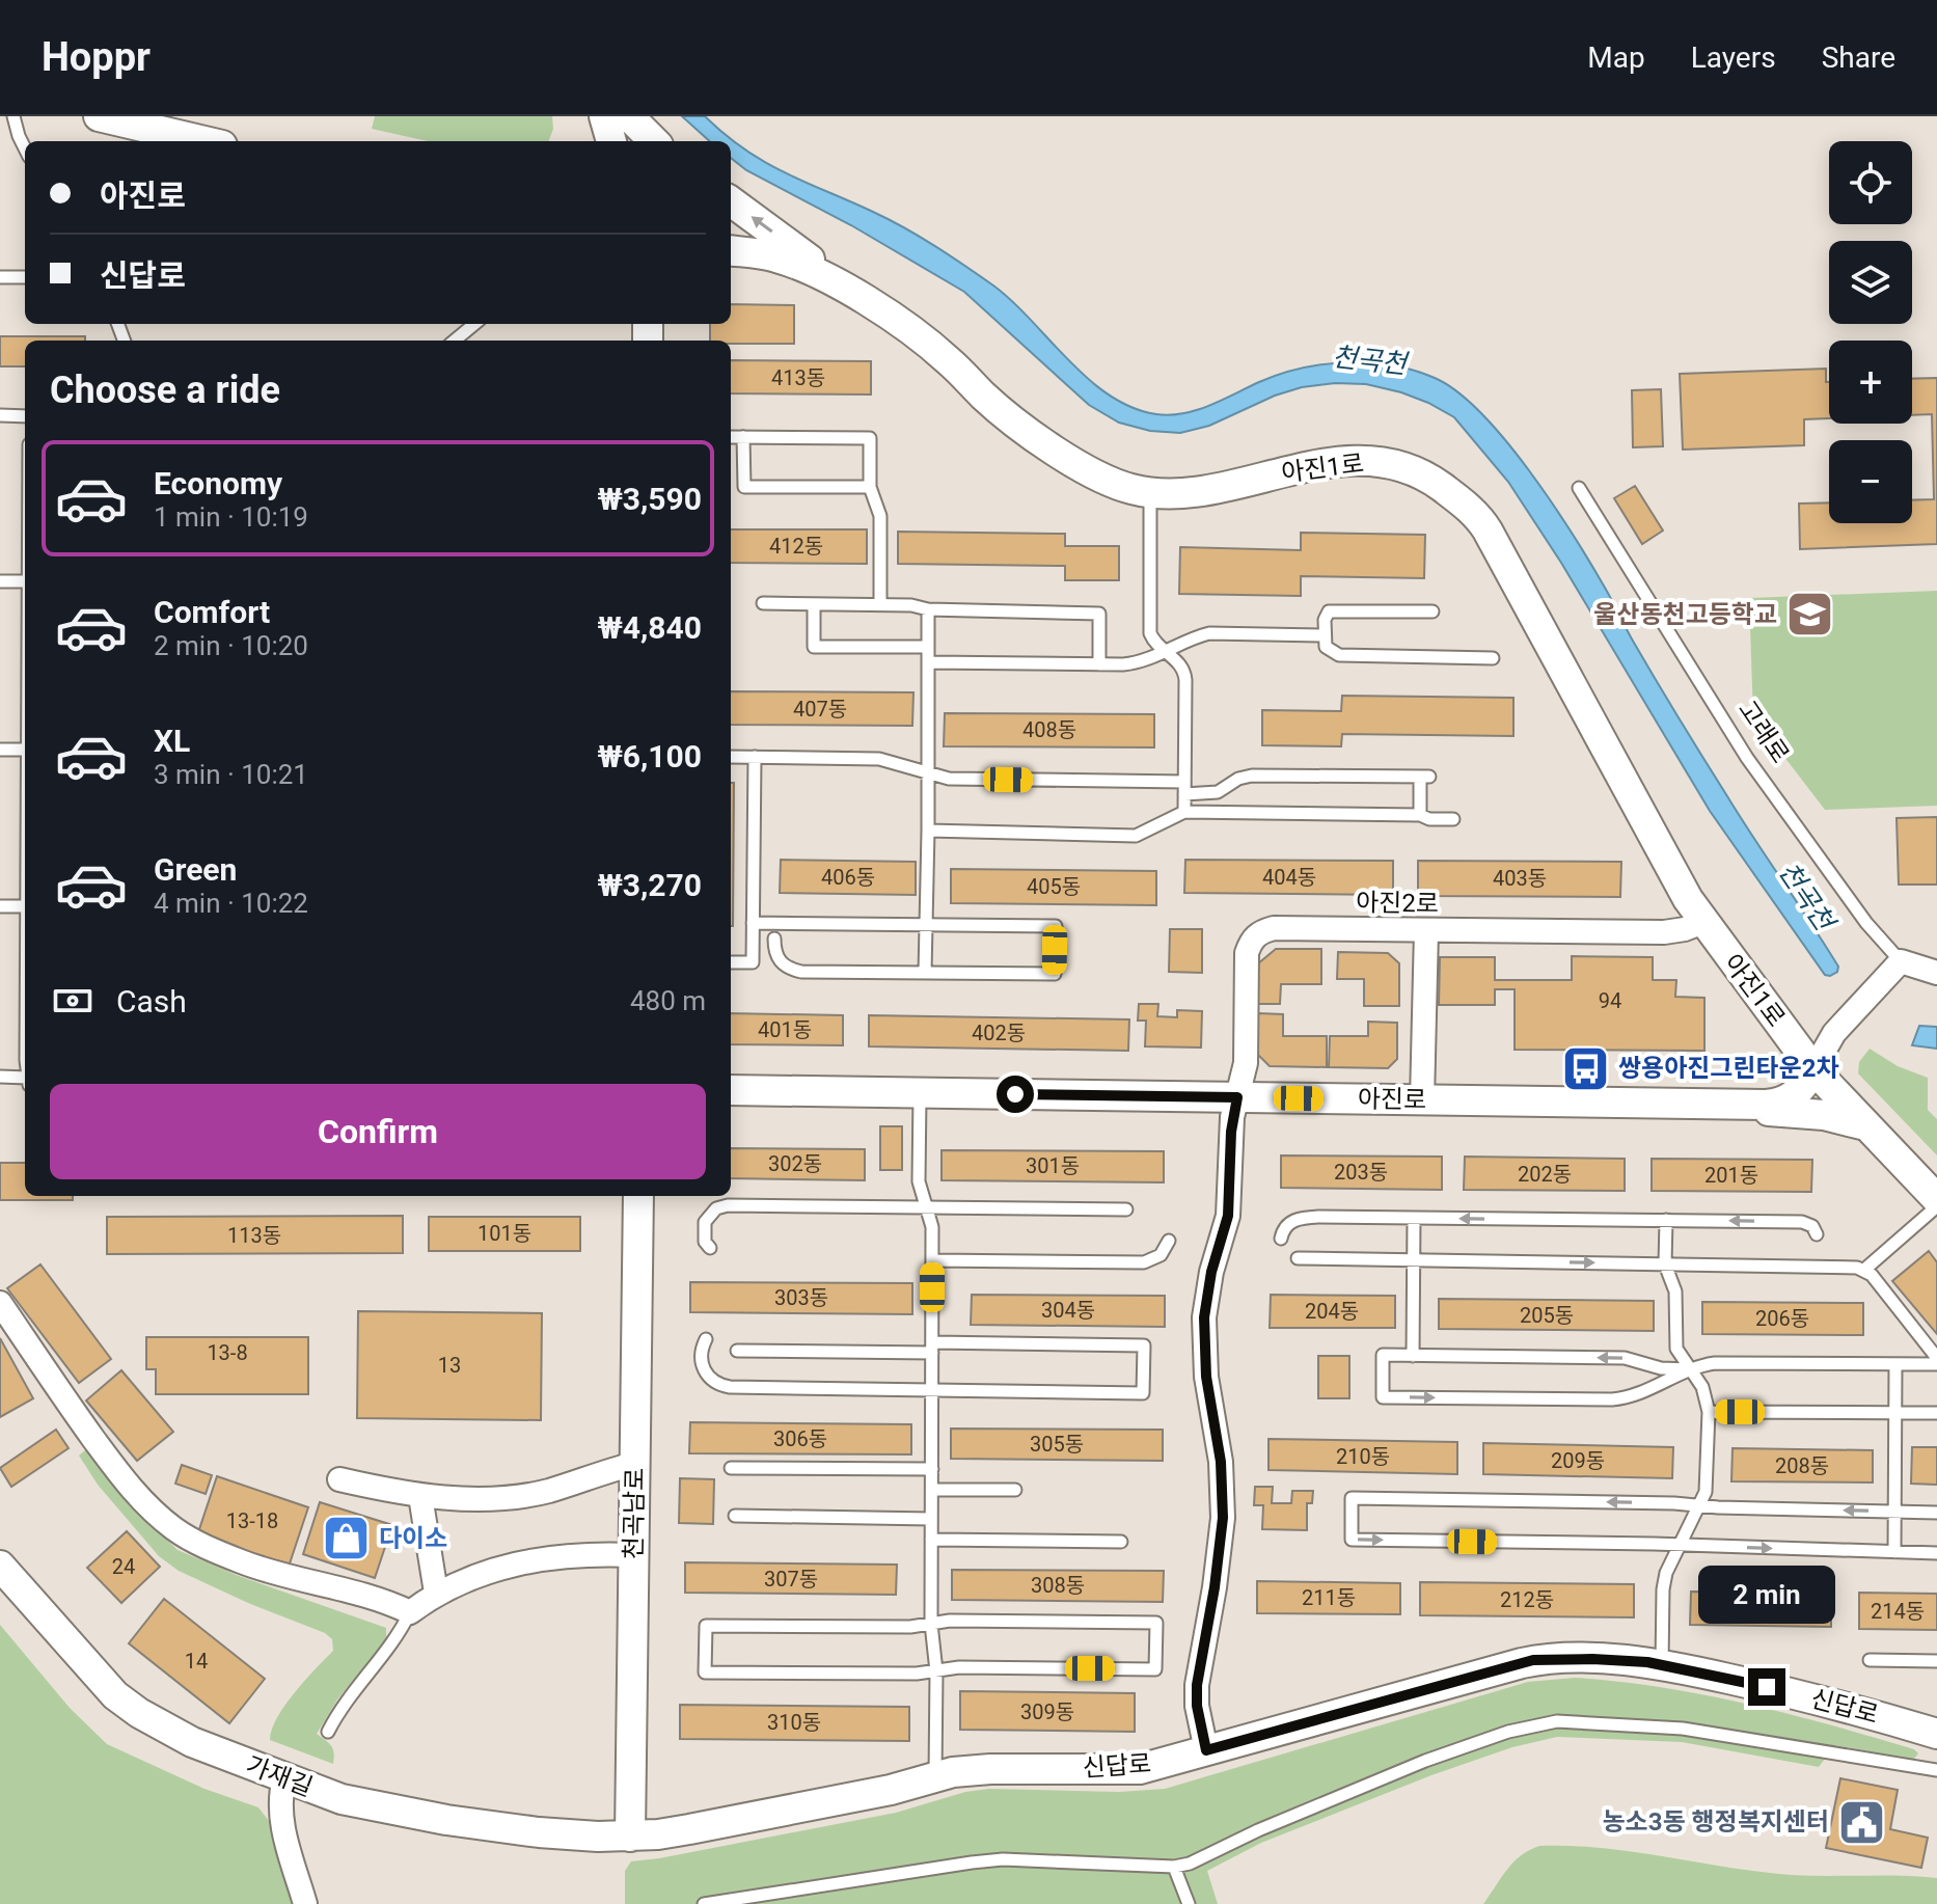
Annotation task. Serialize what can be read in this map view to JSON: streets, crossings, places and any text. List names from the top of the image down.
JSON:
{
  "streets": {
    "street": [
      "아진1로",
      "아진2로",
      "아진로",
      "천곡남로",
      "신답로",
      "가재길"
    ],
    "lane": ["고래로"]
  },
  "crossings": [
    ["아진1로", "아진2로"],
    ["아진1로", "아진로"],
    ["아진2로", "아진로"],
    ["아진2로", "신답로"],
    ["천곡남로", "신답로"],
    ["천곡남로", "가재길"],
    ["신답로", "가재길"]
  ],
  "water": ["천곡천"],
  "places": {
    "school or university": ["울산동천고등학교"],
    "bus stop": ["쌍용아진그린타운2차"],
    "shop": ["다이소"],
    "public building": ["농소3동 행정복지센터"]
  },
  "house_numbers": [
    "413동",
    "412동",
    "407동",
    "408동",
    "406동",
    "404동",
    "403동",
    "405동",
    "94",
    "401동",
    "402동",
    "302동",
    "301동",
    "203동",
    "202동",
    "201동",
    "101동",
    "113동",
    "303동",
    "304동",
    "204동",
    "205동",
    "206동",
    "13-8",
    "13",
    "306동",
    "305동",
    "210동",
    "209동",
    "208동",
    "13-18",
    "24",
    "307동",
    "308동",
    "211동",
    "212동",
    "214동",
    "14",
    "309동",
    "310동"
  ],
  "page": {
    "header": "Hoppr",
    "nav": ["Map", "Layers", "Share"],
    "map_buttons": ["+", "−"],
    "banner": ["아진로", "신답로"],
    "heading": "Choose a ride",
    "list": [
      {
        "name": "Economy",
        "note": "1 min · 10:19",
        "value": "₩3,590"
      },
      {
        "name": "Comfort",
        "note": "2 min · 10:20",
        "value": "₩4,840"
      },
      {
        "name": "XL",
        "note": "3 min · 10:21",
        "value": "₩6,100"
      },
      {
        "name": "Green",
        "note": "4 min · 10:22",
        "value": "₩3,270"
      }
    ],
    "pay": ["Cash", "480 m"],
    "buttons": "Confirm",
    "bubble": "2 min"
  }
}
